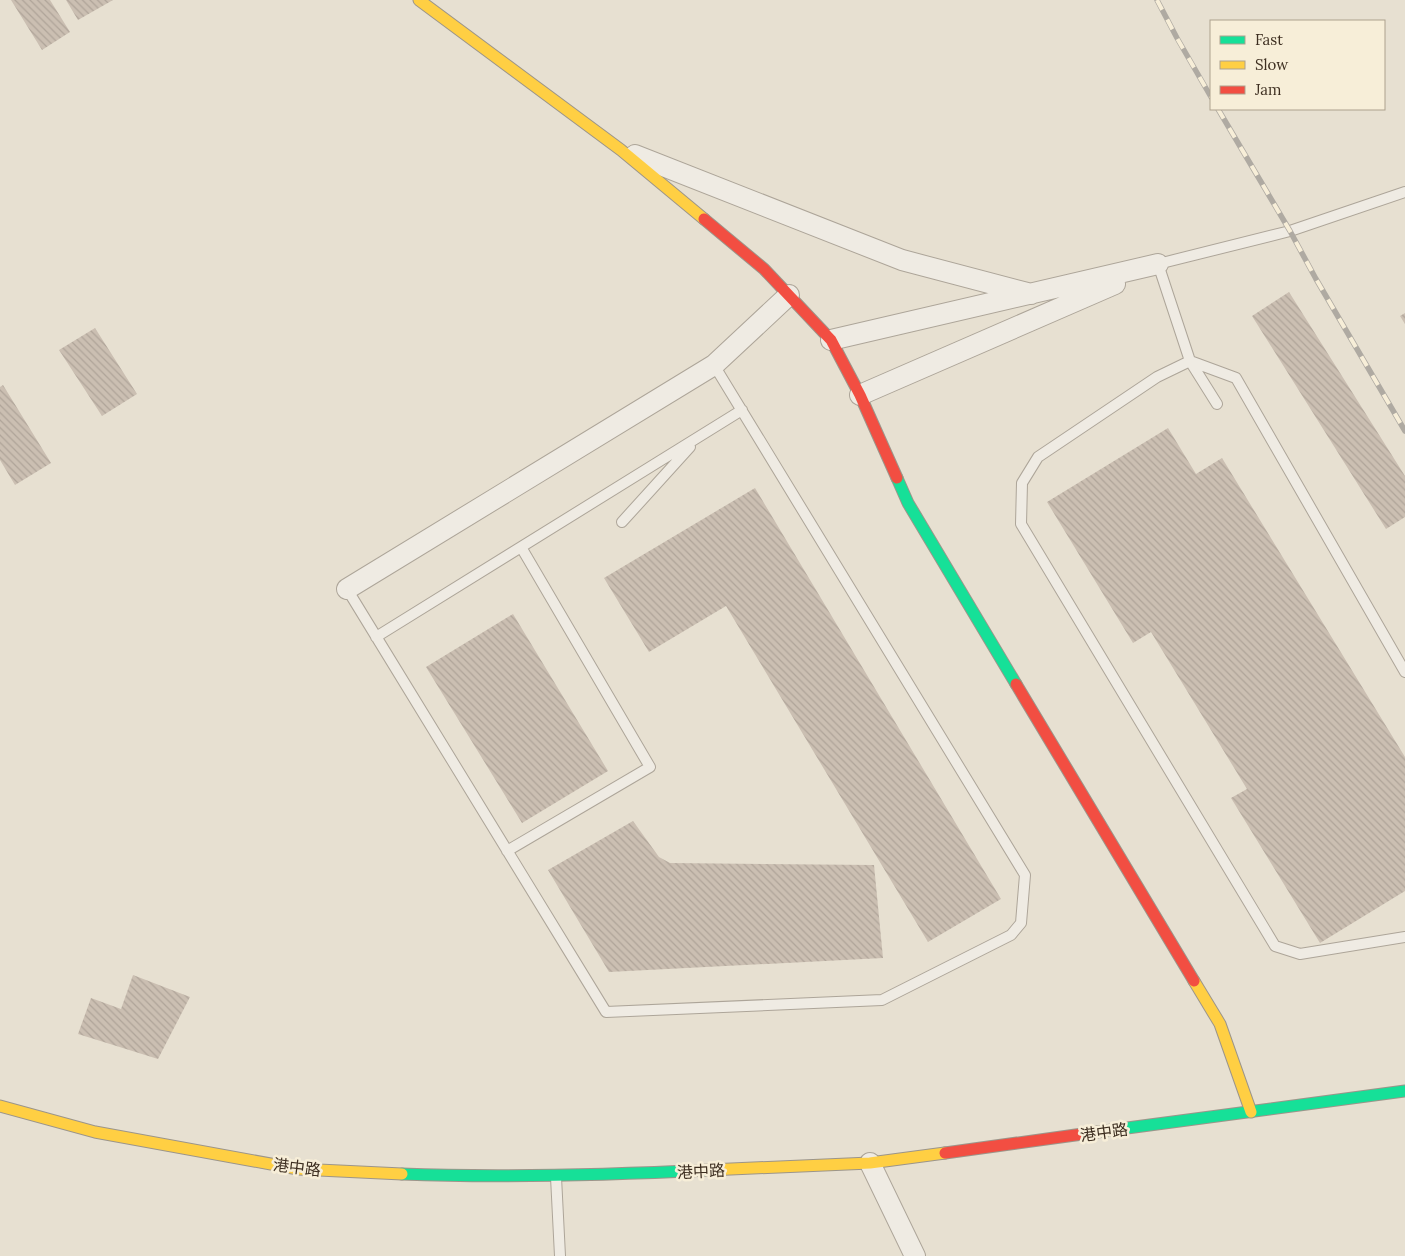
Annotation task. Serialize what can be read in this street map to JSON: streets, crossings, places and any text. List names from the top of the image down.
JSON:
{
  "streets": {
    "street": ["港中路"]
  },
  "legend": ["Fast", "Slow", "Jam"]
}
